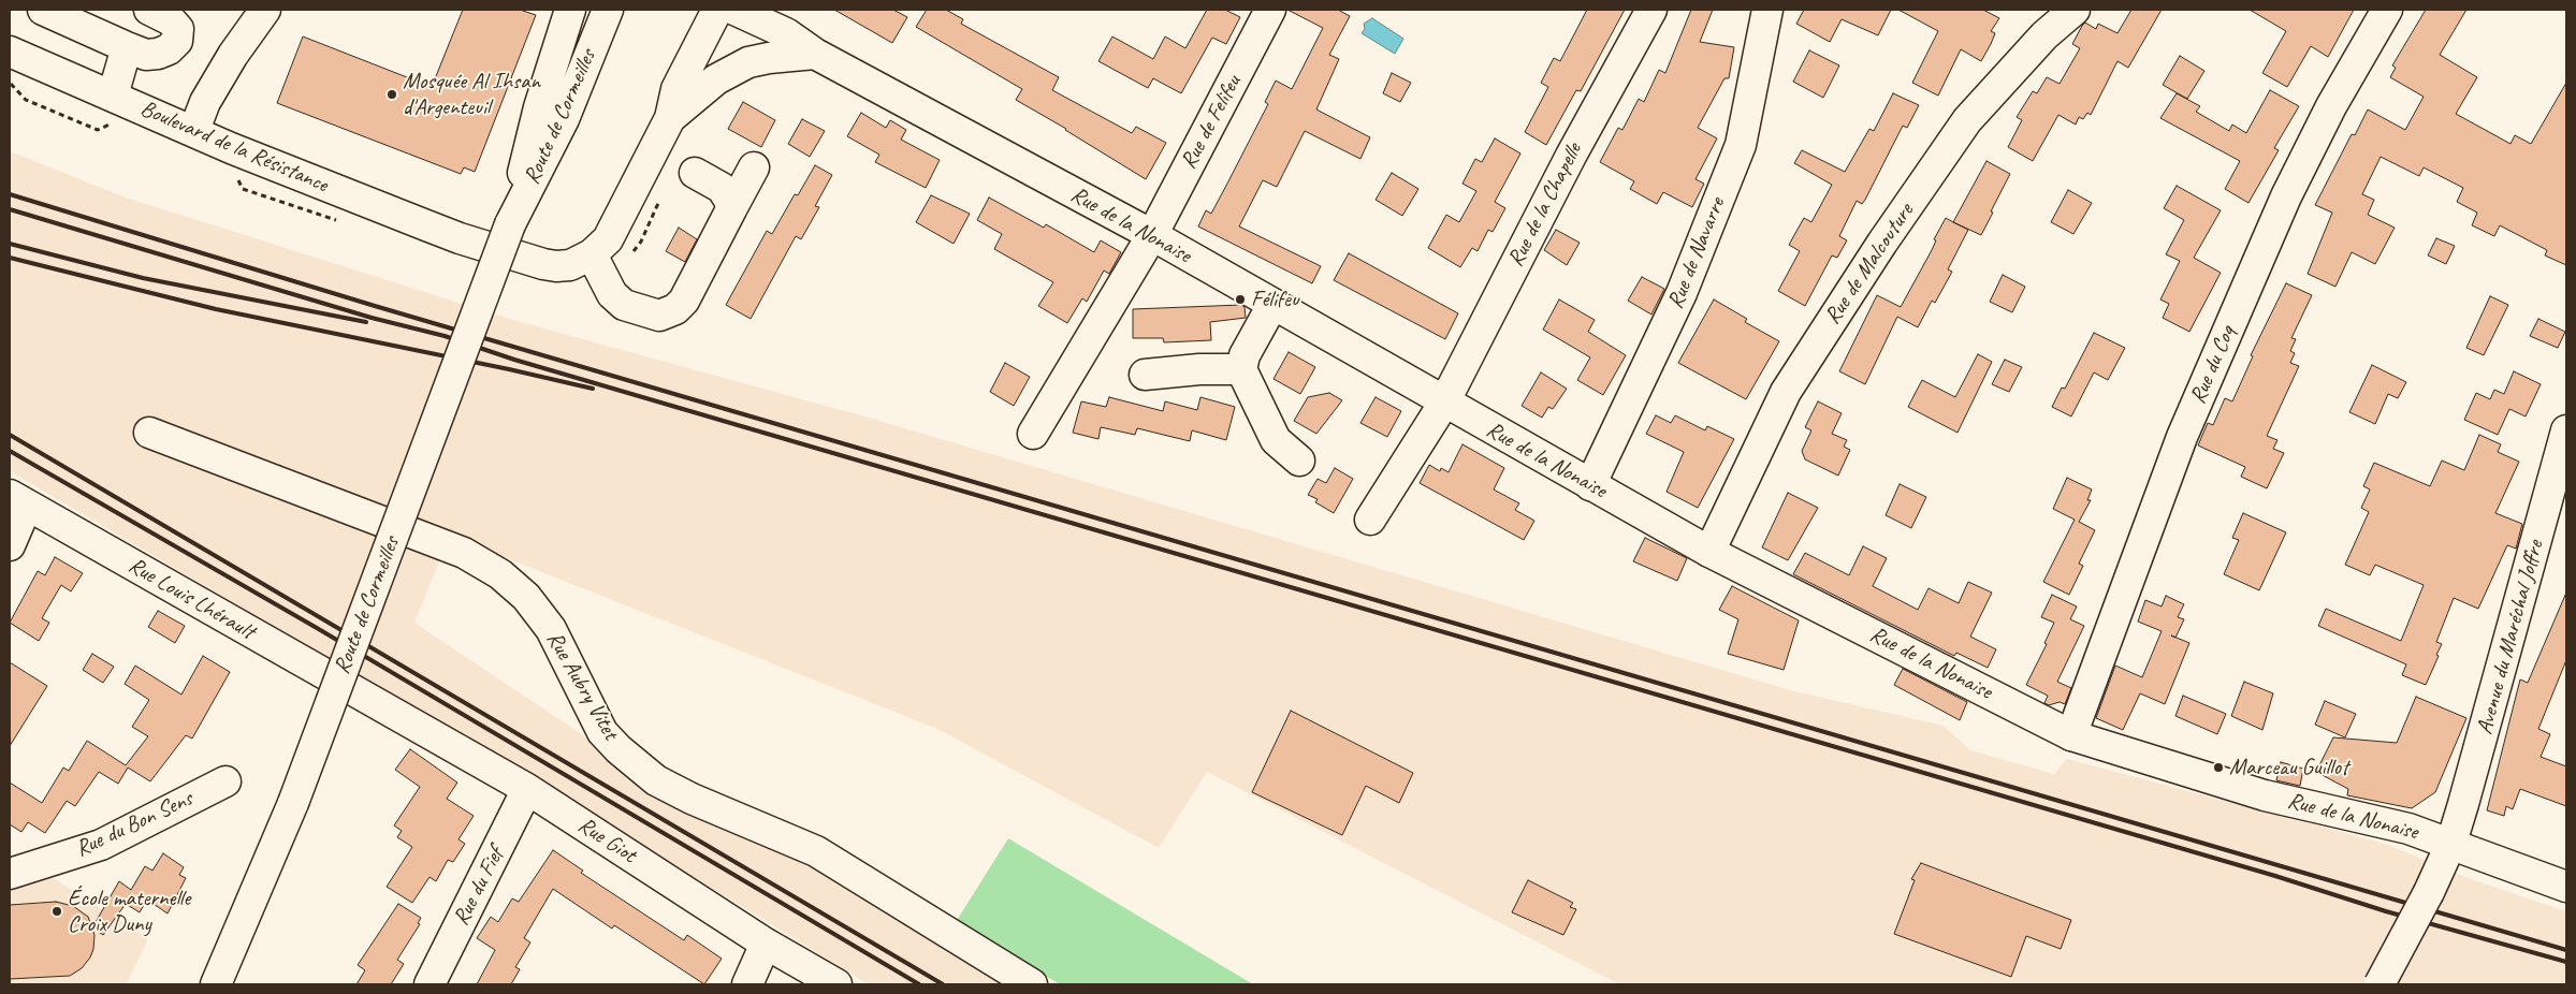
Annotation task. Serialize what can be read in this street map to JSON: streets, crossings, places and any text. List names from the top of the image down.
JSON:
{
  "streets": {
    "street": [
      "Route de Cormeilles",
      "Rue de Felifeu",
      "Boulevard de la Résistance",
      "Rue de la Chapelle",
      "Rue de la Nonaise",
      "Rue de Navarre",
      "Rue de Malcouture",
      "Rue du Coq",
      "Rue Louis Lhérault",
      "Avenue du Maréchal Joffre",
      "Rue Aubry Vitet",
      "Rue du Bon Sens",
      "Rue Giot",
      "Rue du Fief"
    ]
  },
  "crossings": [
    ["Rue de Felifeu", "Rue de la Nonaise"],
    ["Rue de la Chapelle", "Rue de la Nonaise"],
    ["Rue de la Nonaise", "Rue de Navarre"],
    ["Rue de la Nonaise", "Rue de Malcouture"],
    ["Rue de la Nonaise", "Rue du Coq"],
    ["Rue de la Nonaise", "Avenue du Maréchal Joffre"],
    ["Rue Louis Lhérault", "Rue Giot"],
    ["Rue Giot", "Rue du Fief"]
  ],
  "places": [
    "Mosquée Al Ihsan d'Argenteuil",
    "Félifeu",
    "Marceau Guillot",
    "École maternelle Croix Duny"
  ]
}
